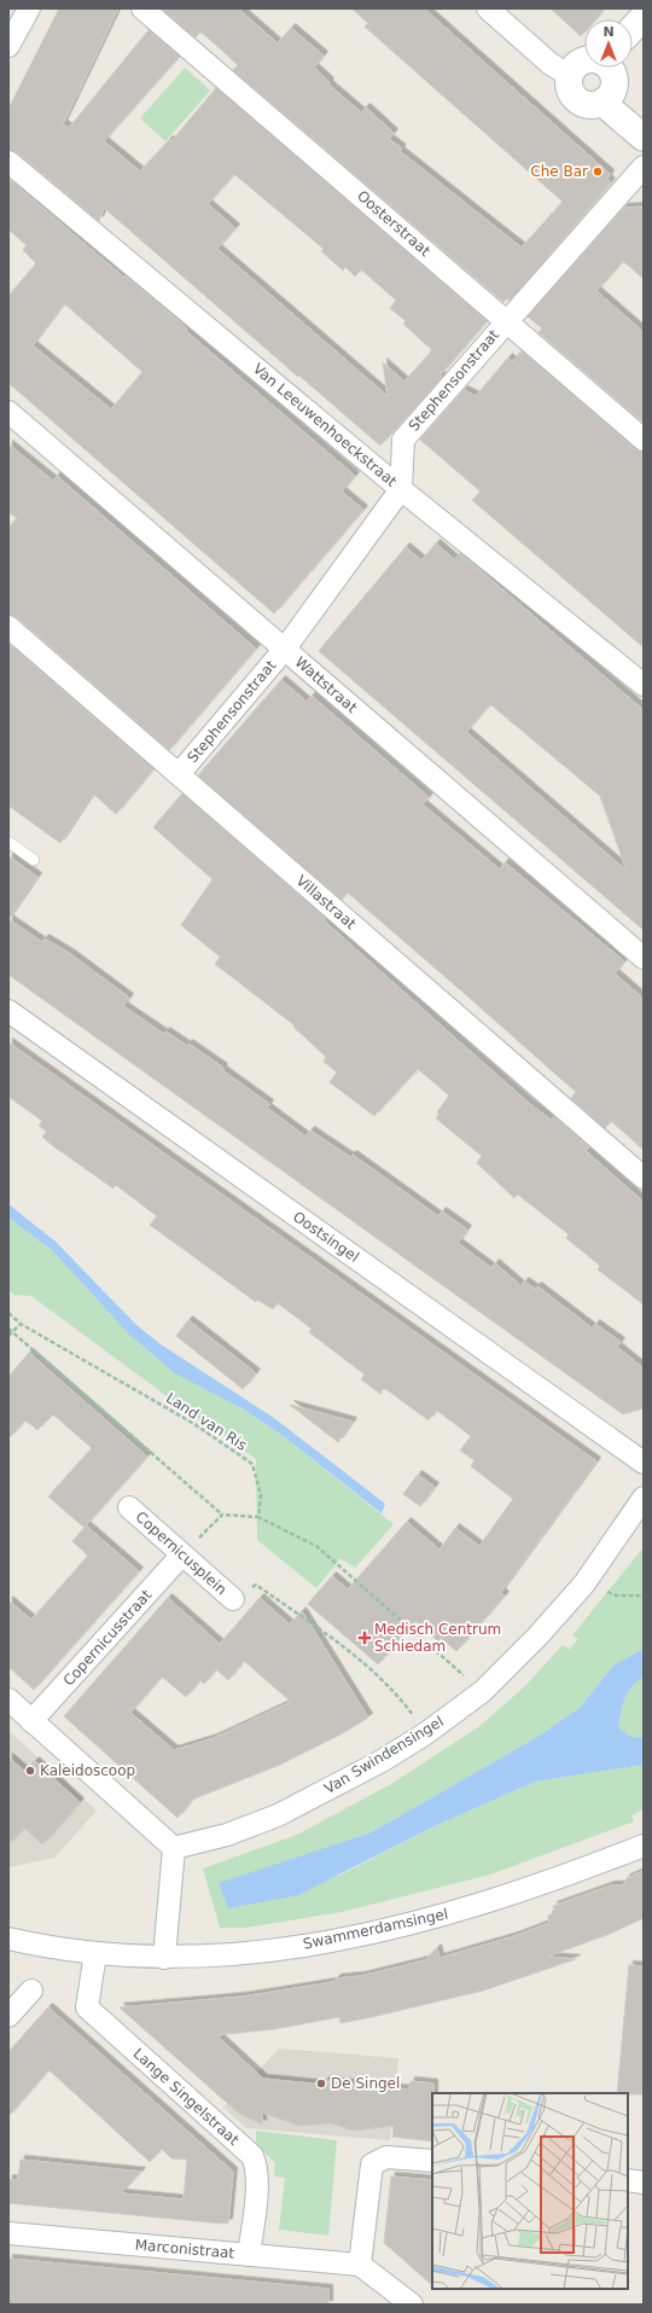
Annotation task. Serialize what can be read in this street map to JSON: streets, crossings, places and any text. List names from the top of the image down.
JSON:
{
  "streets": {
    "street": [
      "Oosterstraat",
      "Stephensonstraat",
      "Van Leeuwenhoeckstraat",
      "Wattstraat",
      "Villastraat",
      "Oostsingel",
      "Copernicusplein",
      "Copernicusstraat",
      "Van Swindensingel",
      "Swammerdamsingel",
      "Lange Singelstraat",
      "Marconistraat"
    ],
    "path": ["Land van Ris"]
  },
  "crossings": [
    ["Oosterstraat", "Stephensonstraat"],
    ["Stephensonstraat", "Van Leeuwenhoeckstraat"],
    ["Stephensonstraat", "Wattstraat"],
    ["Stephensonstraat", "Villastraat"],
    ["Copernicusplein", "Copernicusstraat"],
    ["Swammerdamsingel", "Lange Singelstraat"],
    ["Lange Singelstraat", "Marconistraat"]
  ],
  "places": {
    "other": ["Che Bar", "Kaleidoscoop", "De Singel"],
    "health": ["Medisch Centrum Schiedam"]
  },
  "north": "top"
}
